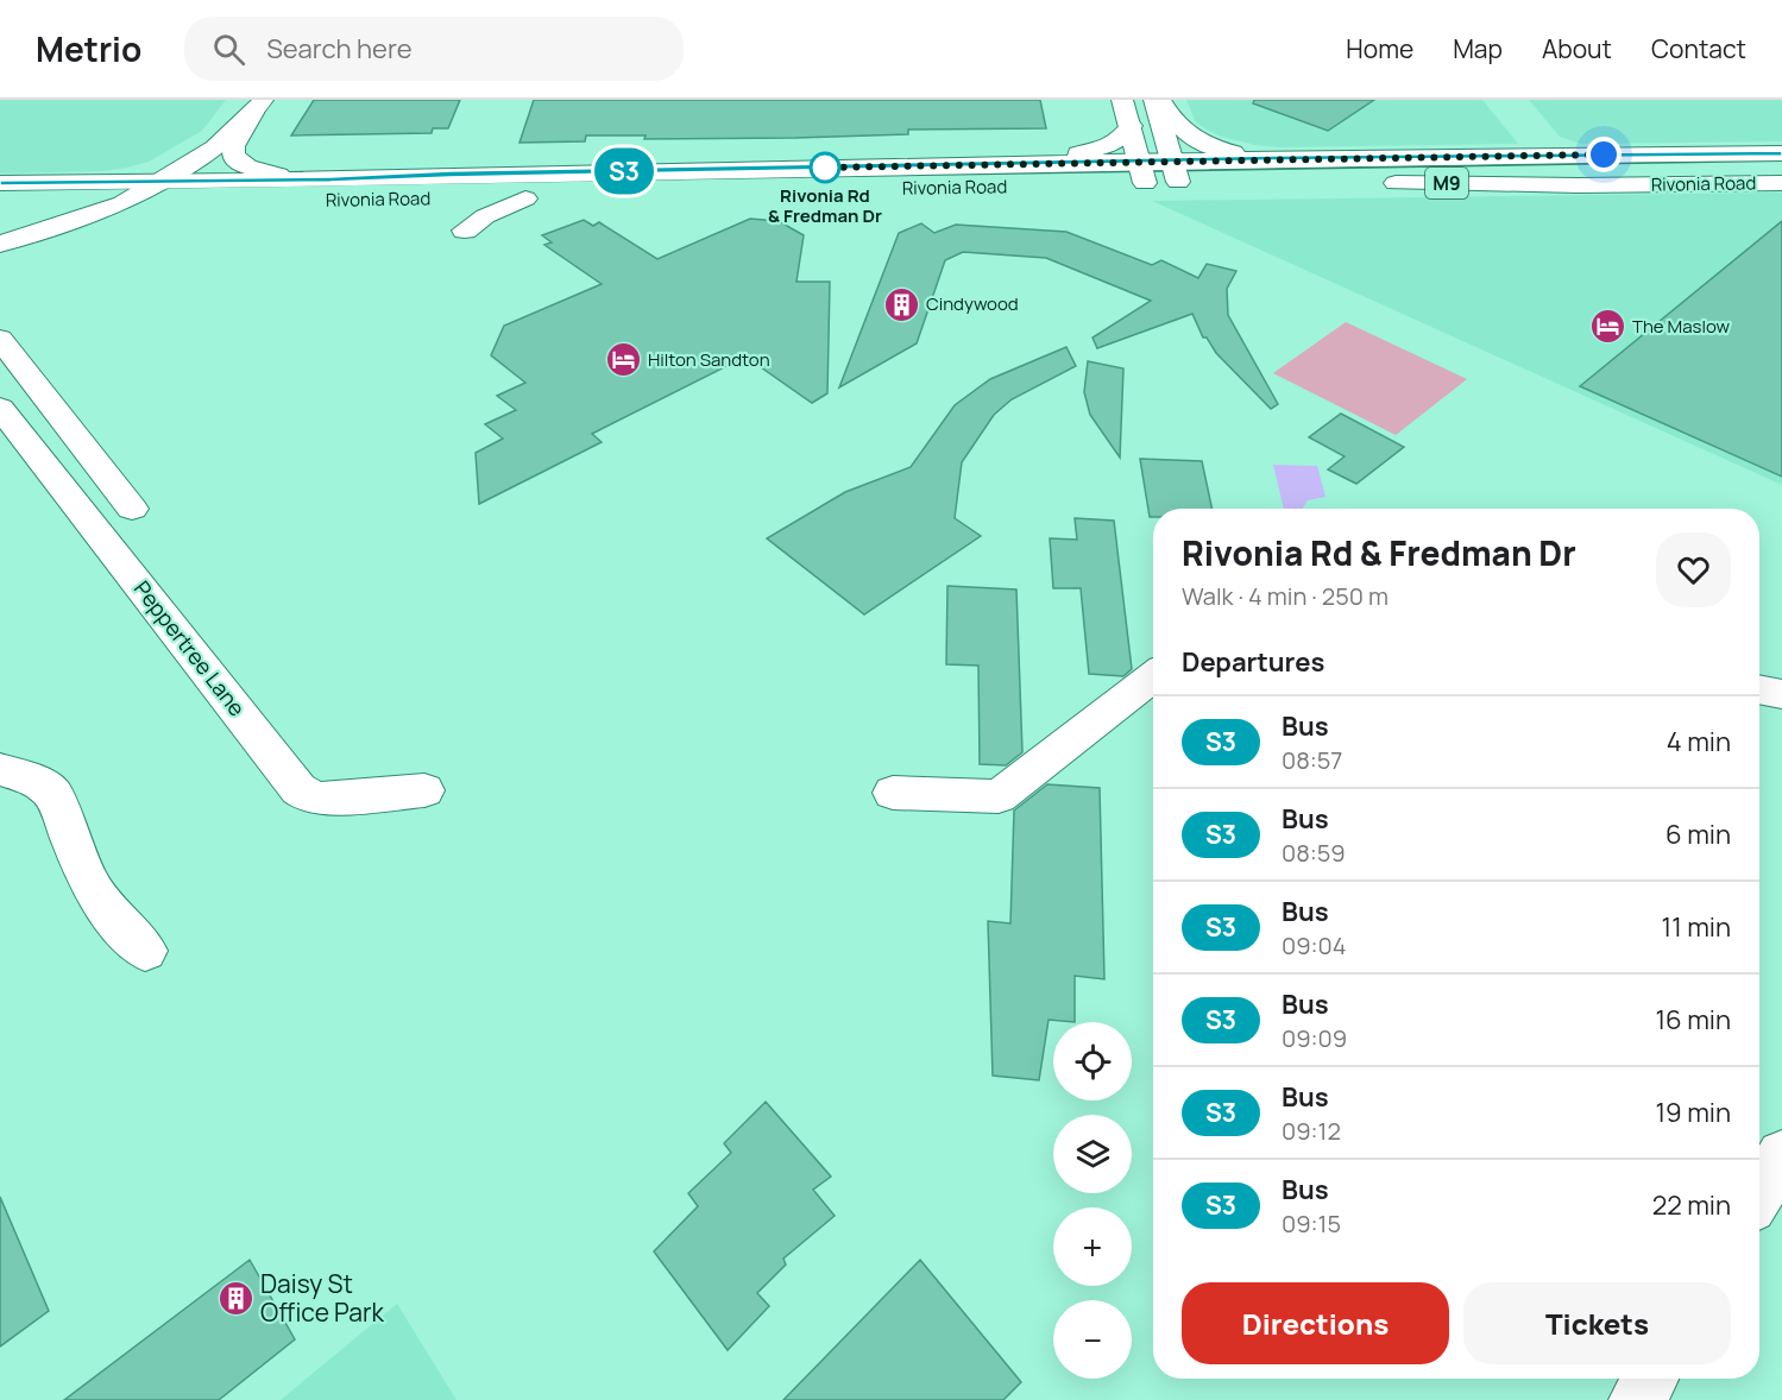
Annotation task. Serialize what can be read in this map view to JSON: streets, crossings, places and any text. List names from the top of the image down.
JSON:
{
  "streets": {
    "main road": ["M9", "Rivonia Road", "Peppertree Lane"]
  },
  "places": {
    "other": ["Rivonia Rd & Fredman Dr"],
    "building": ["Cindywood", "Daisy St Office Park"],
    "hotel": ["The Maslow", "Hilton Sandton"]
  },
  "lines": ["bus line S3"],
  "page": {
    "header": "Metrio",
    "search": "Search here",
    "nav": [
      "Home",
      "Map",
      "About",
      "Contact"
    ],
    "on_map": "S3",
    "heading": [
      ["Rivonia Rd & Fredman Dr", "Walk · 4 min · 250 m"],
      "Departures"
    ],
    "list": [
      {
        "mark": "S3",
        "name": "Bus",
        "note": "08:57",
        "value": "4 min"
      },
      {
        "mark": "S3",
        "name": "Bus",
        "note": "08:59",
        "value": "6 min"
      },
      {
        "mark": "S3",
        "name": "Bus",
        "note": "09:04",
        "value": "11 min"
      },
      {
        "mark": "S3",
        "name": "Bus",
        "note": "09:09",
        "value": "16 min"
      },
      {
        "mark": "S3",
        "name": "Bus",
        "note": "09:12",
        "value": "19 min"
      },
      {
        "mark": "S3",
        "name": "Bus",
        "note": "09:15",
        "value": "22 min"
      }
    ],
    "map_buttons": ["+", "−"],
    "buttons": ["Directions", "Tickets"]
  }
}
